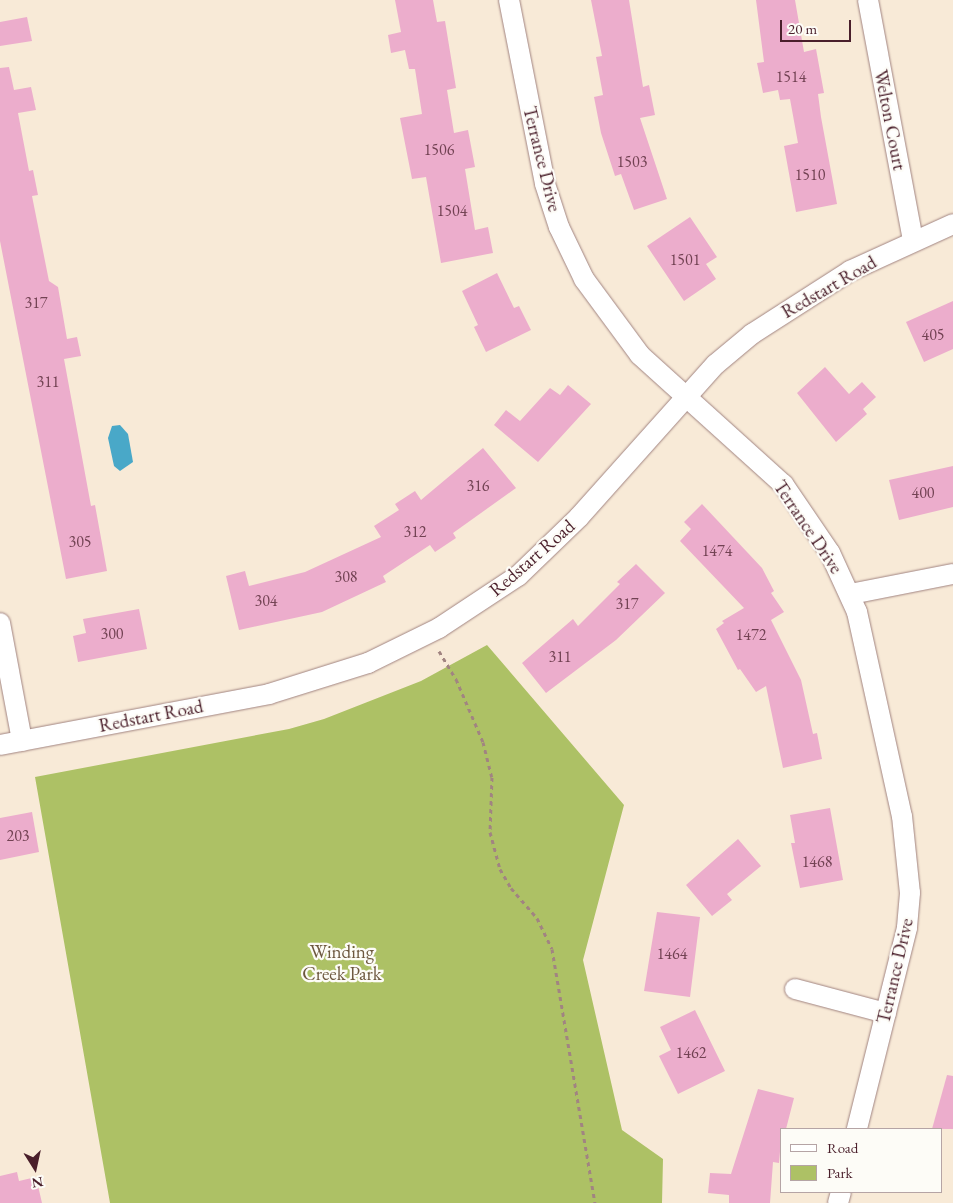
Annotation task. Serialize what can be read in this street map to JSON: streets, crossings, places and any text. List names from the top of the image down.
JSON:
{
  "streets": {
    "street": ["Welton Court", "Terrance Drive", "Redstart Road"]
  },
  "crossings": [
    ["Welton Court", "Redstart Road"],
    ["Terrance Drive", "Redstart Road"]
  ],
  "parks": ["Winding Creek Park"],
  "house_numbers": [
    "1514",
    "1506",
    "1503",
    "1510",
    "1504",
    "1501",
    "317",
    "405",
    "311",
    "316",
    "400",
    "312",
    "305",
    "1474",
    "308",
    "304",
    "317",
    "300",
    "1472",
    "311",
    "203",
    "1468",
    "1464",
    "1462"
  ],
  "legend": ["Road", "Park"],
  "scale_bar": "20 m",
  "north": "bottom"
}
